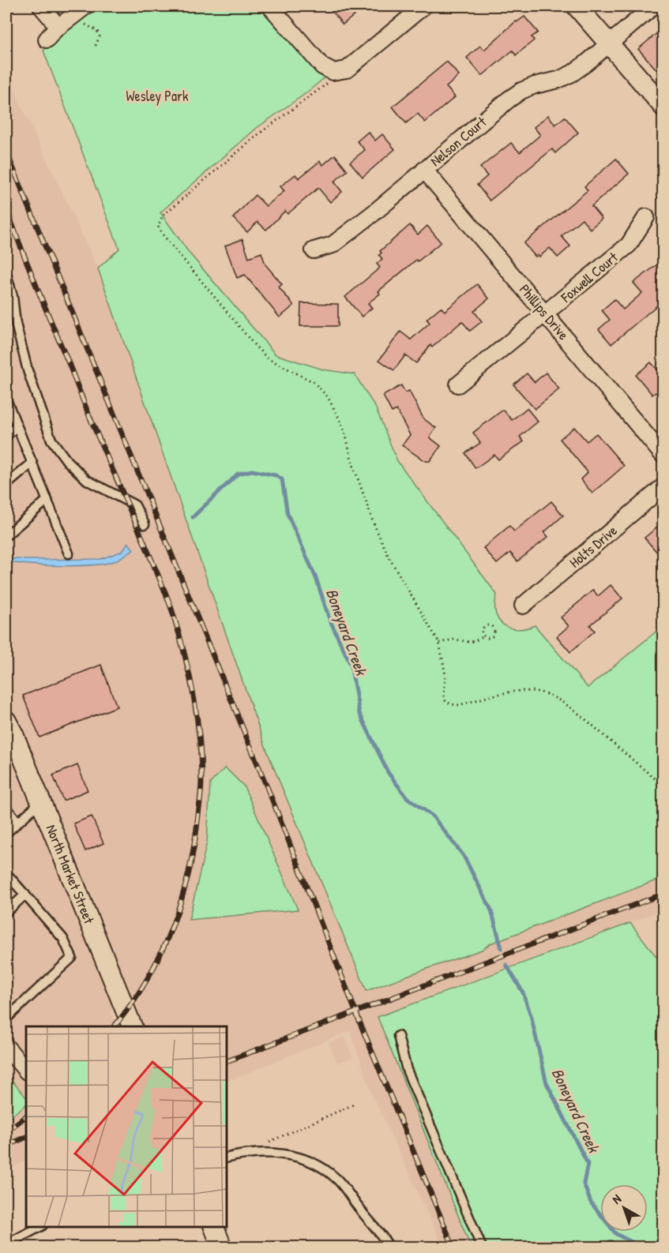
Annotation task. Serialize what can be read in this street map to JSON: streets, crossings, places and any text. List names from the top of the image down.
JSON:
{
  "streets": {
    "street": [
      "Nelson Court",
      "Foxwell Court",
      "Phillips Drive",
      "Holts Drive",
      "North Market Street"
    ]
  },
  "crossings": [
    ["Nelson Court", "Phillips Drive"],
    ["Foxwell Court", "Phillips Drive"]
  ],
  "water": ["Boneyard Creek"],
  "parks": ["Wesley Park"],
  "north": "top left"
}
